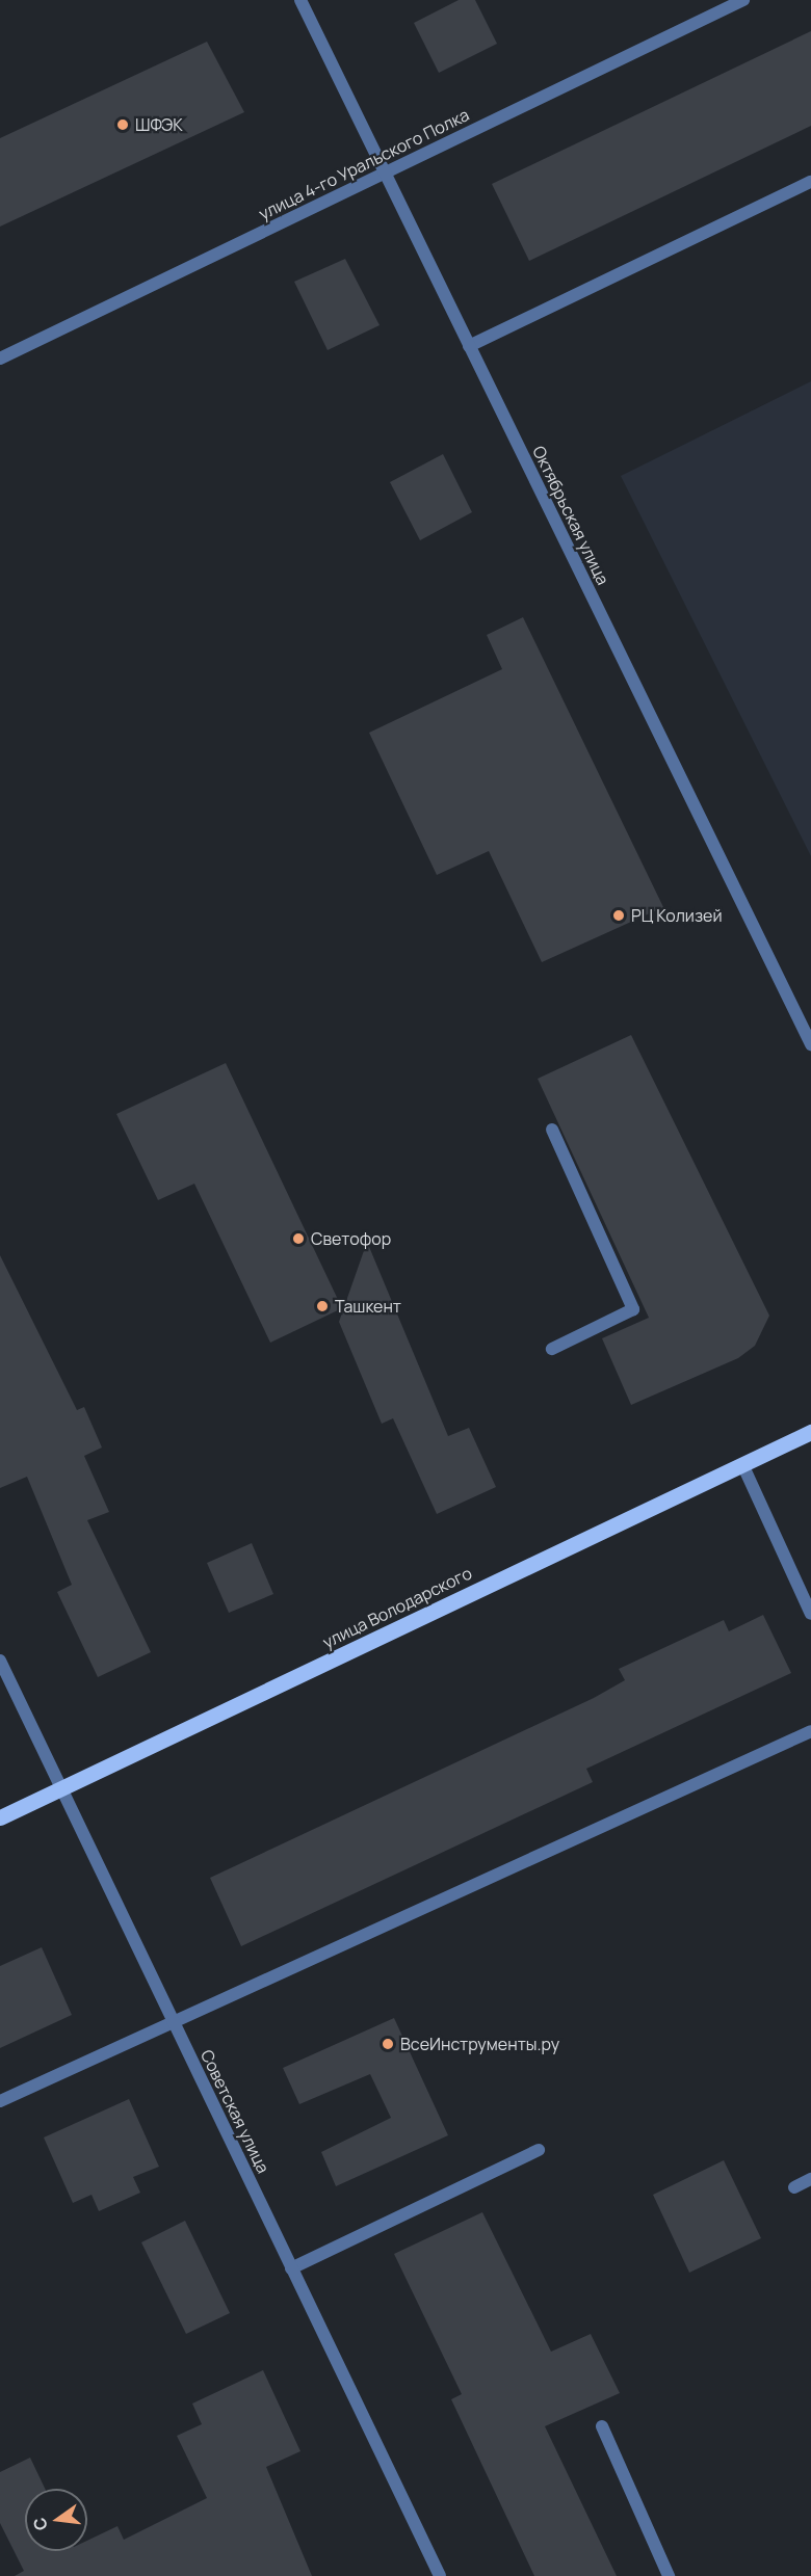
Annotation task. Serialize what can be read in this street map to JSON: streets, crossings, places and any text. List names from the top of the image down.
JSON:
{
  "streets": {
    "main road": ["улица Володарского"],
    "street": ["улица 4-го Уральского Полка", "Октябрьская улица", "Советская улица"]
  },
  "crossings": [
    ["улица 4-го Уральского Полка", "Октябрьская улица"],
    ["улица Володарского", "Советская улица"]
  ],
  "places": [
    "ШФЭК",
    "РЦ Колизей",
    "Светофор",
    "Ташкент",
    "ВсеИнструменты.ру"
  ],
  "north": "left"
}
